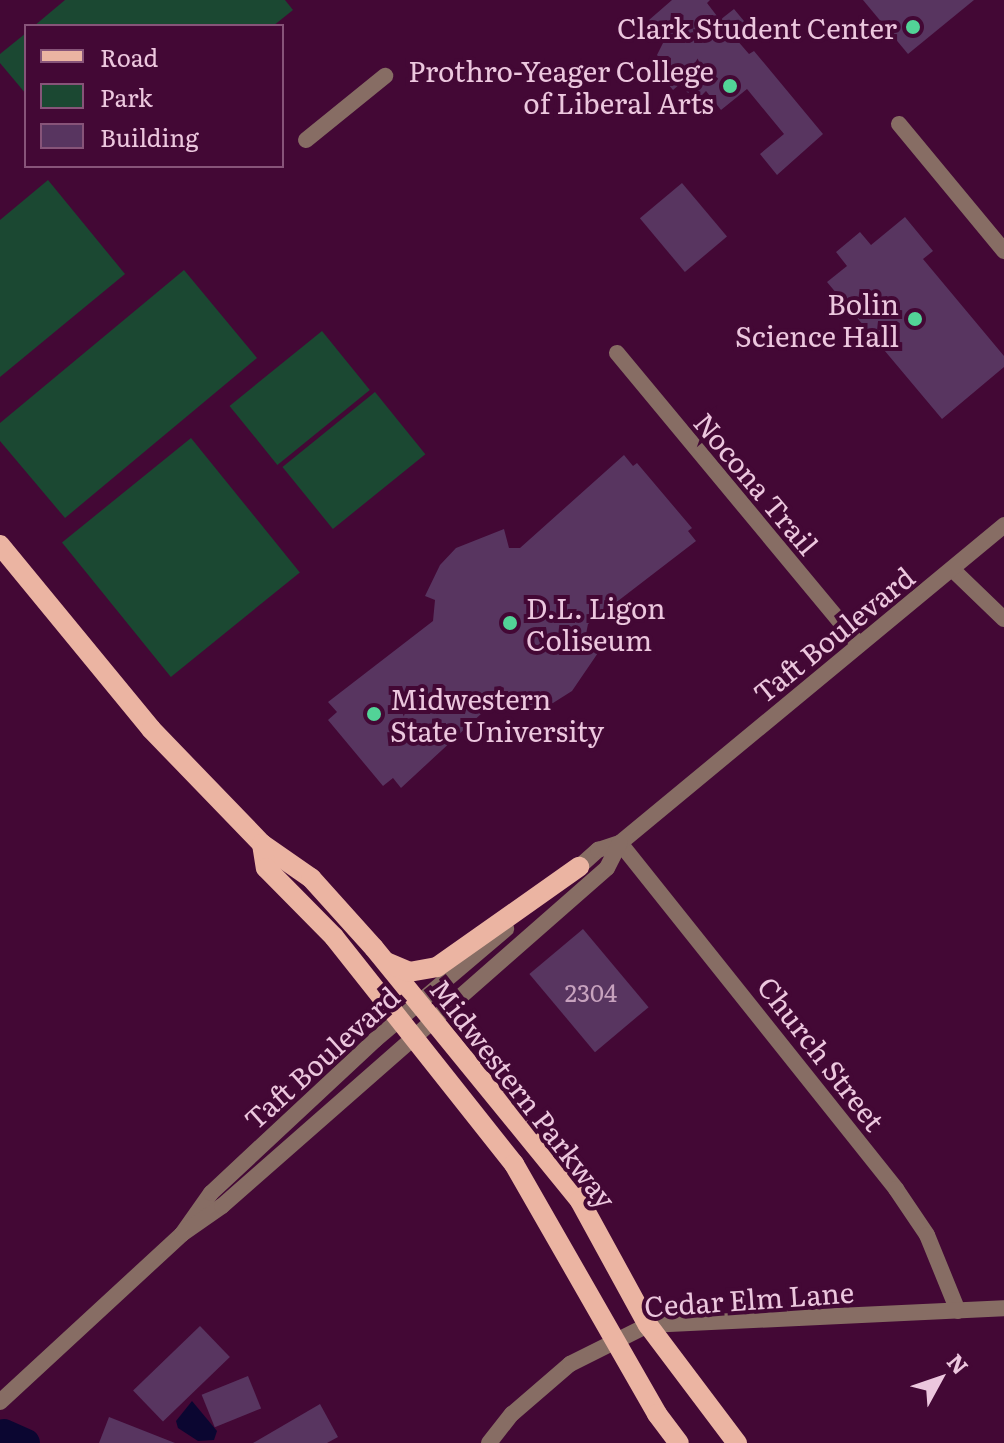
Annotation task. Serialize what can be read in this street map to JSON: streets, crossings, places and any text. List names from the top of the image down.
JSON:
{
  "streets": {
    "main road": ["Midwestern Parkway"],
    "street": [
      "Nocona Trail",
      "Taft Boulevard",
      "Church Street",
      "Cedar Elm Lane"
    ]
  },
  "crossings": [
    ["Nocona Trail", "Taft Boulevard"],
    ["Taft Boulevard", "Church Street"],
    ["Taft Boulevard", "Midwestern Parkway"],
    ["Church Street", "Cedar Elm Lane"],
    ["Midwestern Parkway", "Cedar Elm Lane"]
  ],
  "places": [
    "Clark Student Center",
    "Prothro-Yeager College of Liberal Arts",
    "Bolin Science Hall",
    "D.L. Ligon Coliseum",
    "Midwestern State University"
  ],
  "house_numbers": ["2304"],
  "legend": ["Road", "Park", "Building"],
  "north": "top right"
}
